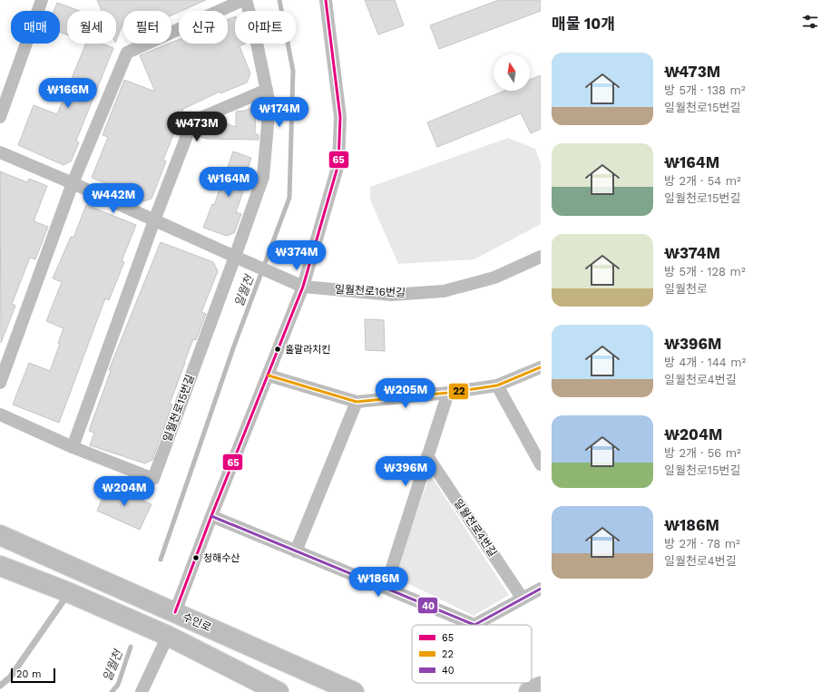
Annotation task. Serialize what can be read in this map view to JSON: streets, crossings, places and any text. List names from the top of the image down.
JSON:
{
  "streets": {
    "main road": ["수인로"],
    "street": ["일월천로16번길", "일월천로15번길", "일월천로4번길"]
  },
  "water": ["일월천"],
  "places": ["훌랄라치킨", "청해수산"],
  "lines": ["transit line 65", "transit line 22", "transit line 40"],
  "legend": ["65", "22", "40"],
  "scale_bar": "20 m",
  "north": "top",
  "page": {
    "heading": "매물 10개",
    "chip": [
      "매매",
      "월세",
      "필터",
      "신규",
      "아파트"
    ],
    "list": [
      {
        "name": "₩473M",
        "note": "방 5개 · 138 m² · 일월천로15번길"
      },
      {
        "name": "₩164M",
        "note": "방 2개 · 54 m² · 일월천로15번길"
      },
      {
        "name": "₩374M",
        "note": "방 5개 · 128 m² · 일월천로"
      },
      {
        "name": "₩396M",
        "note": "방 4개 · 144 m² · 일월천로4번길"
      },
      {
        "name": "₩204M",
        "note": "방 2개 · 56 m² · 일월천로15번길"
      },
      {
        "name": "₩186M",
        "note": "방 2개 · 78 m² · 일월천로4번길"
      }
    ],
    "price": [
      "₩166M",
      "₩174M",
      "₩473M",
      "₩164M",
      "₩442M",
      "₩374M",
      "₩205M",
      "₩396M",
      "₩204M",
      "₩186M"
    ],
    "scale": "20 m"
  }
}
